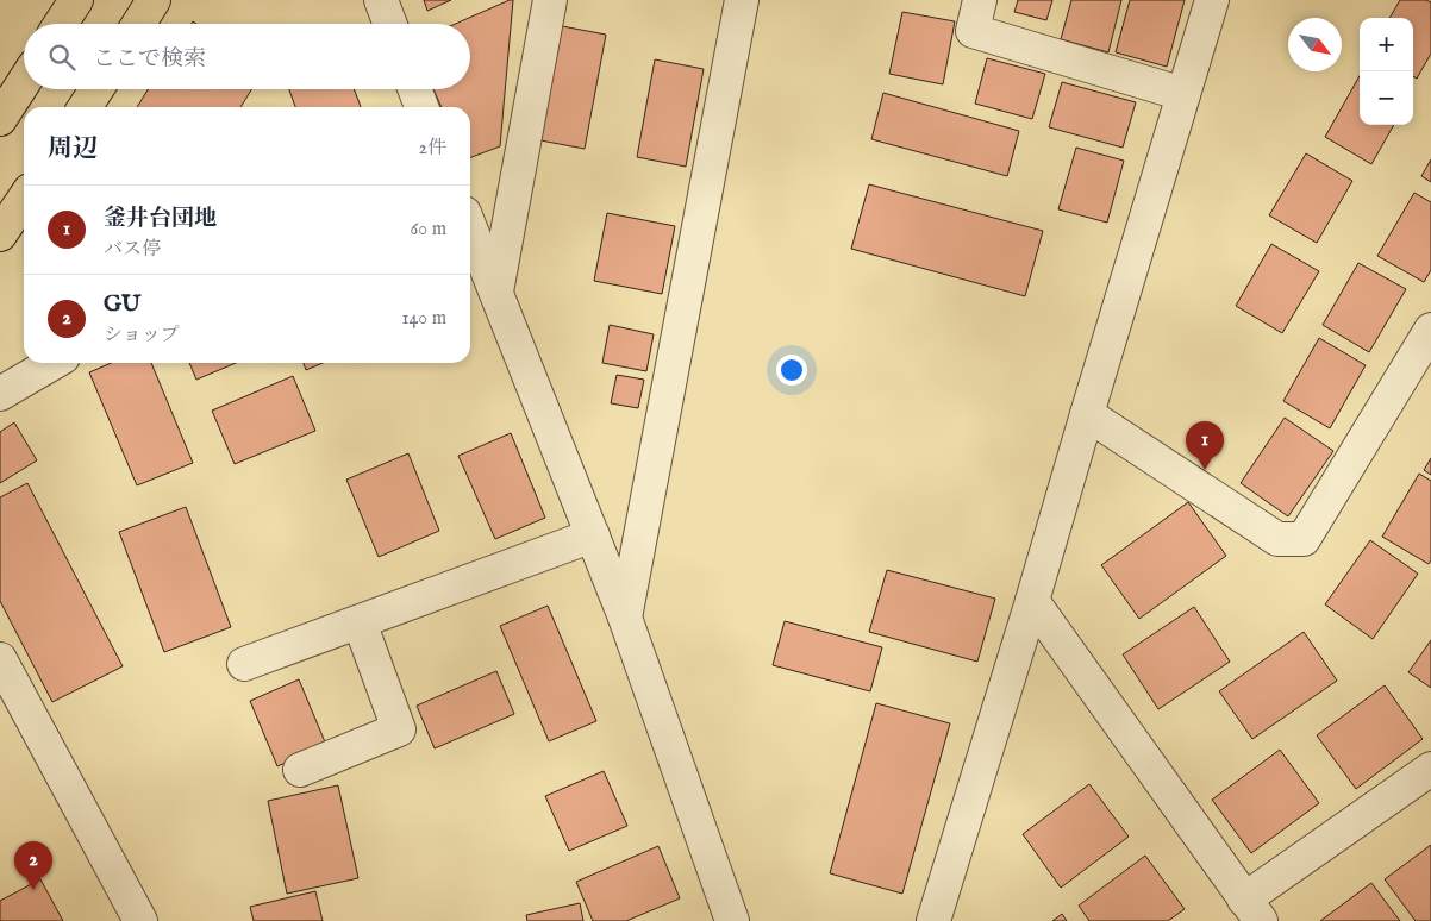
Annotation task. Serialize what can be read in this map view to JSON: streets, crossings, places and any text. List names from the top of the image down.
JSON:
{
  "north": "bottom right",
  "page": {
    "map_buttons": ["+", "−"],
    "search": "ここで検索",
    "heading": ["周辺", "2件"],
    "list": [
      {
        "mark": "1",
        "name": "釜井台団地",
        "note": "バス停",
        "value": "60 m"
      },
      {
        "mark": "2",
        "name": "GU",
        "note": "ショップ",
        "value": "140 m"
      }
    ],
    "pins": ["1", "2"]
  }
}
